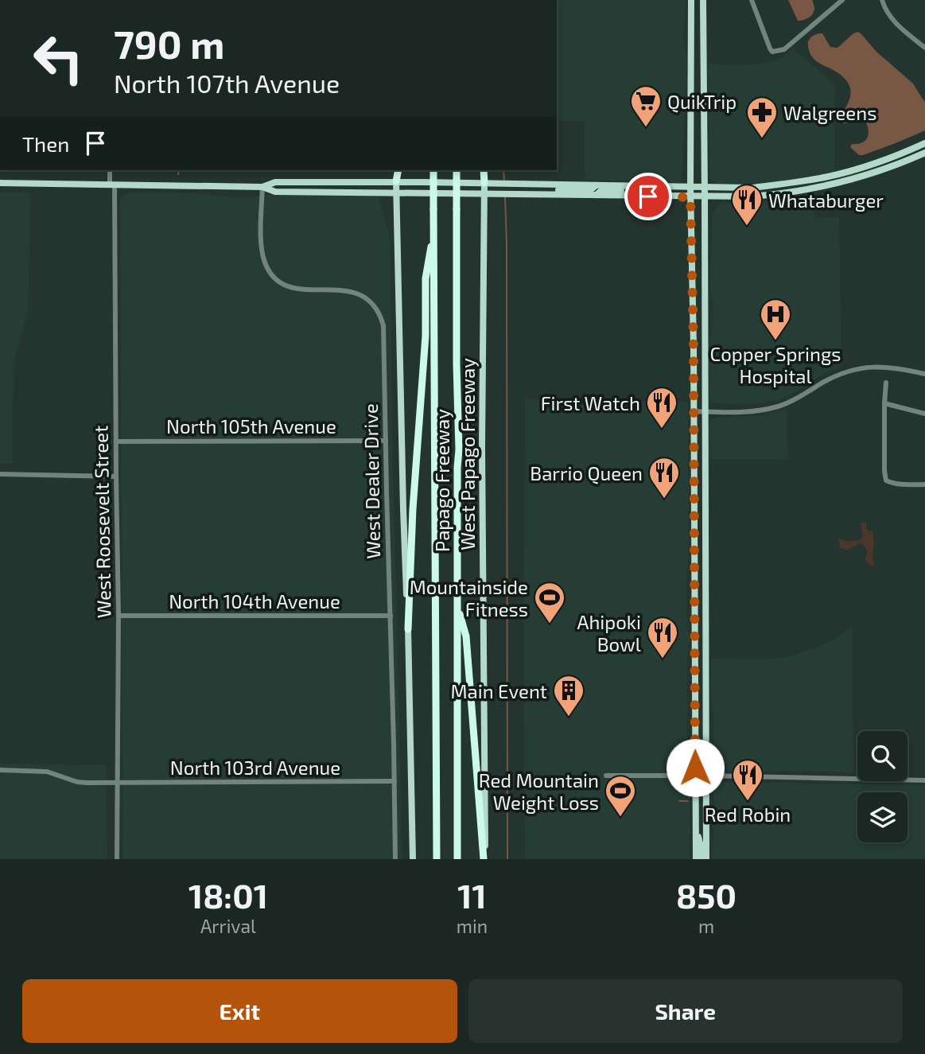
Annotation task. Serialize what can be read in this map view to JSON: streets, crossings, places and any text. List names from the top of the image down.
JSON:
{
  "streets": {
    "highway": ["Papago Freeway"],
    "main road": ["West Papago Freeway"],
    "street": [
      "North 105th Avenue",
      "West Dealer Drive",
      "West Roosevelt Street",
      "North 104th Avenue",
      "North 103rd Avenue"
    ]
  },
  "crossings": [
    ["North 105th Avenue", "West Dealer Drive"],
    ["North 105th Avenue", "West Roosevelt Street"],
    ["West Dealer Drive", "North 104th Avenue"],
    ["West Dealer Drive", "North 103rd Avenue"],
    ["West Roosevelt Street", "North 104th Avenue"],
    ["West Roosevelt Street", "North 103rd Avenue"]
  ],
  "places": {
    "supermarket": ["QuikTrip"],
    "pharmacy": ["Walgreens"],
    "restaurant": [
      "Whataburger",
      "First Watch",
      "Barrio Queen",
      "Ahipoki Bowl",
      "Red Robin"
    ],
    "hospital": ["Copper Springs Hospital"],
    "sports": ["Mountainside Fitness", "Red Mountain Weight Loss"],
    "building": ["Main Event"]
  },
  "page": {
    "turn": ["790 m", "North 107th Avenue"],
    "then": "Then",
    "eta": [
      "18:01",
      "Arrival",
      "11",
      "min",
      "850",
      "m"
    ],
    "buttons": ["Exit", "Share"]
  }
}
